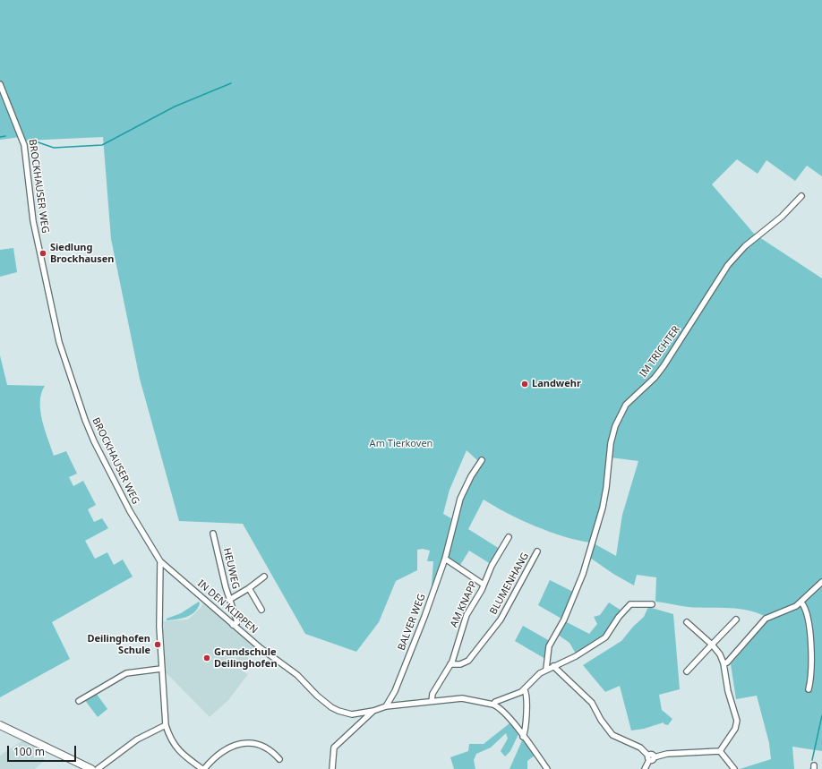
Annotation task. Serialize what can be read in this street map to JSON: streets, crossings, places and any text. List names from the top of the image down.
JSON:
{
  "streets": {
    "street": [
      "BROCKHAUSER WEG",
      "IM TRICHTER",
      "HEUWEG",
      "BLUMENHANG",
      "AM KNAPP",
      "IN DEN KLIPPEN",
      "BALVER WEG"
    ]
  },
  "crossings": [
    ["BROCKHAUSER WEG", "IN DEN KLIPPEN"],
    ["HEUWEG", "IN DEN KLIPPEN"],
    ["BLUMENHANG", "AM KNAPP"]
  ],
  "parks": ["Am Tierkoven"],
  "places": [
    "Siedlung Brockhausen",
    "Landwehr",
    "Deilinghofen Schule",
    "Grundschule Deilinghofen"
  ],
  "scale_bar": "100 m"
}
